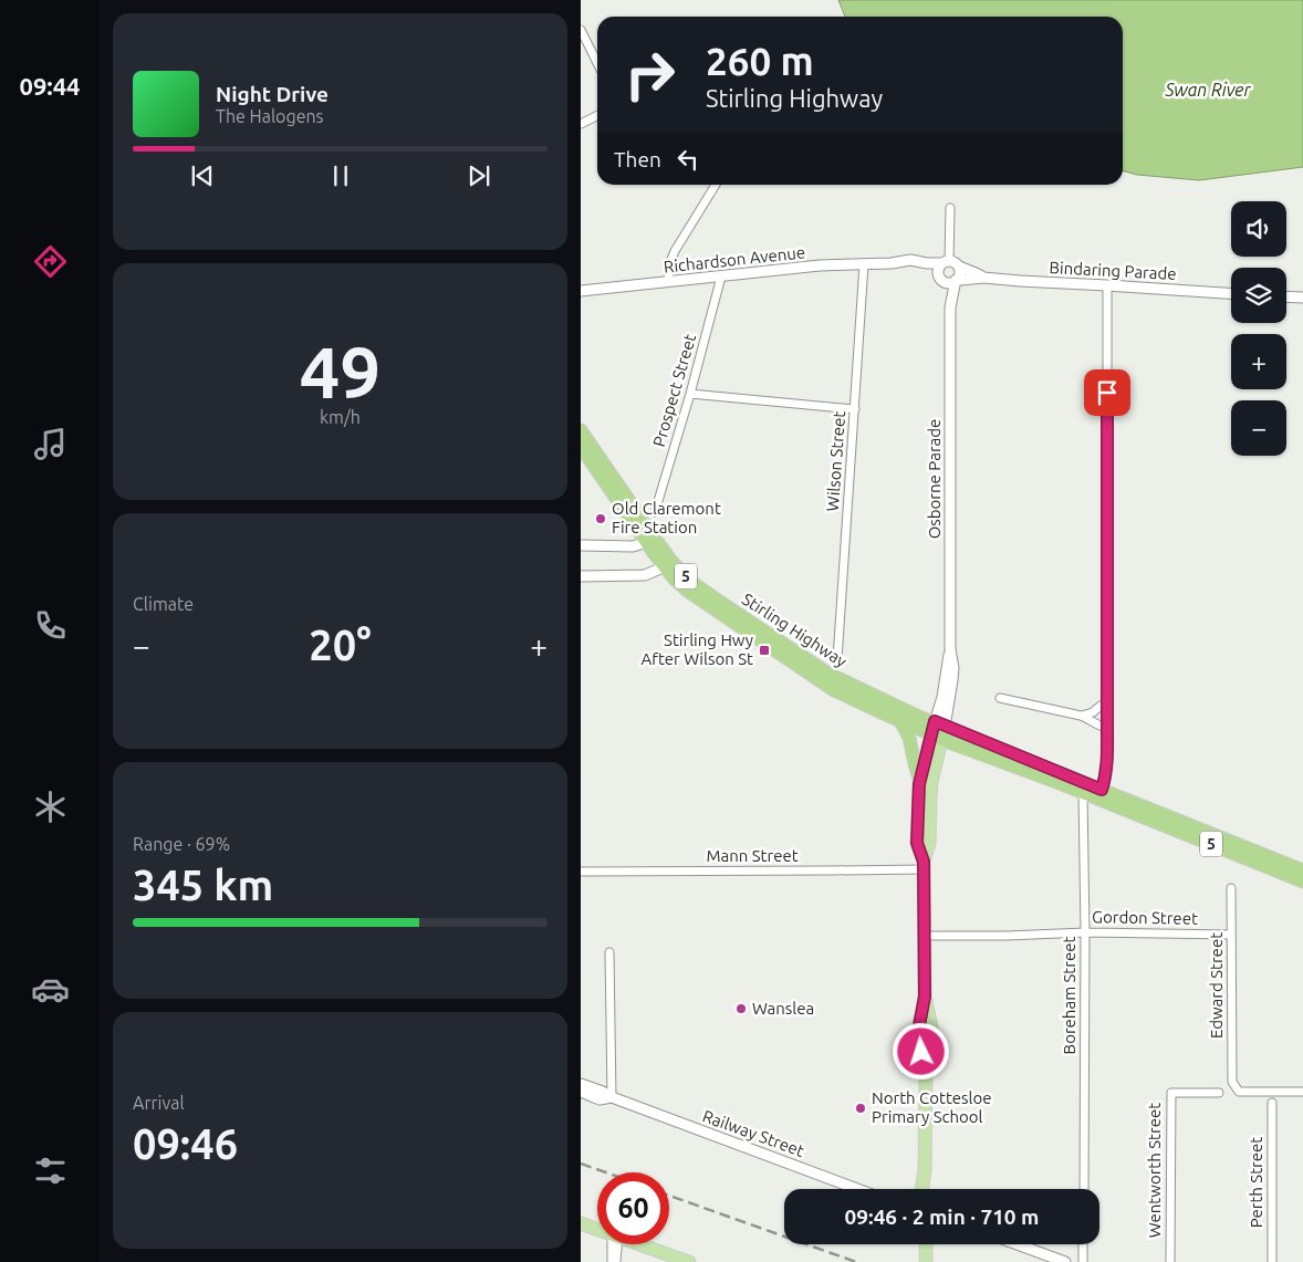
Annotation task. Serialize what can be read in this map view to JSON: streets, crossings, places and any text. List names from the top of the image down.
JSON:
{
  "streets": {
    "highway": ["5", "Stirling Highway"],
    "street": [
      "Richardson Avenue",
      "Bindaring Parade",
      "Prospect Street",
      "Wilson Street",
      "Osborne Parade",
      "Mann Street",
      "Gordon Street",
      "Edward Street",
      "Boreham Street",
      "Railway Street",
      "Wentworth Street",
      "Perth Street"
    ]
  },
  "crossings": [
    ["Richardson Avenue", "Bindaring Parade"],
    ["Richardson Avenue", "Prospect Street"],
    ["Richardson Avenue", "Wilson Street"],
    ["Richardson Avenue", "Osborne Parade"],
    ["Bindaring Parade", "Osborne Parade"],
    ["Osborne Parade", "Stirling Highway"],
    ["Stirling Highway", "Boreham Street"],
    ["Gordon Street", "Edward Street"],
    ["Gordon Street", "Boreham Street"]
  ],
  "water": ["Swan River"],
  "places": {
    "other": ["Old Claremont Fire Station", "Wanslea", "North Cottesloe Primary School"],
    "transit": ["Stirling Hwy After Wilson St"]
  },
  "page": {
    "tabs": "09:44",
    "turn": ["260 m", "Stirling Highway"],
    "song": ["Night Drive", "The Halogens"],
    "then": "Then",
    "map_buttons": ["+", "−"],
    "tile": [
      ["49", "km/h"],
      "Climate",
      ["Range · 69%", "345 km"],
      ["Arrival", "09:46"]
    ],
    "heat": ["−", "20°", "+"],
    "limit": "60",
    "trip": "09:46 · 2 min · 710 m"
  }
}
